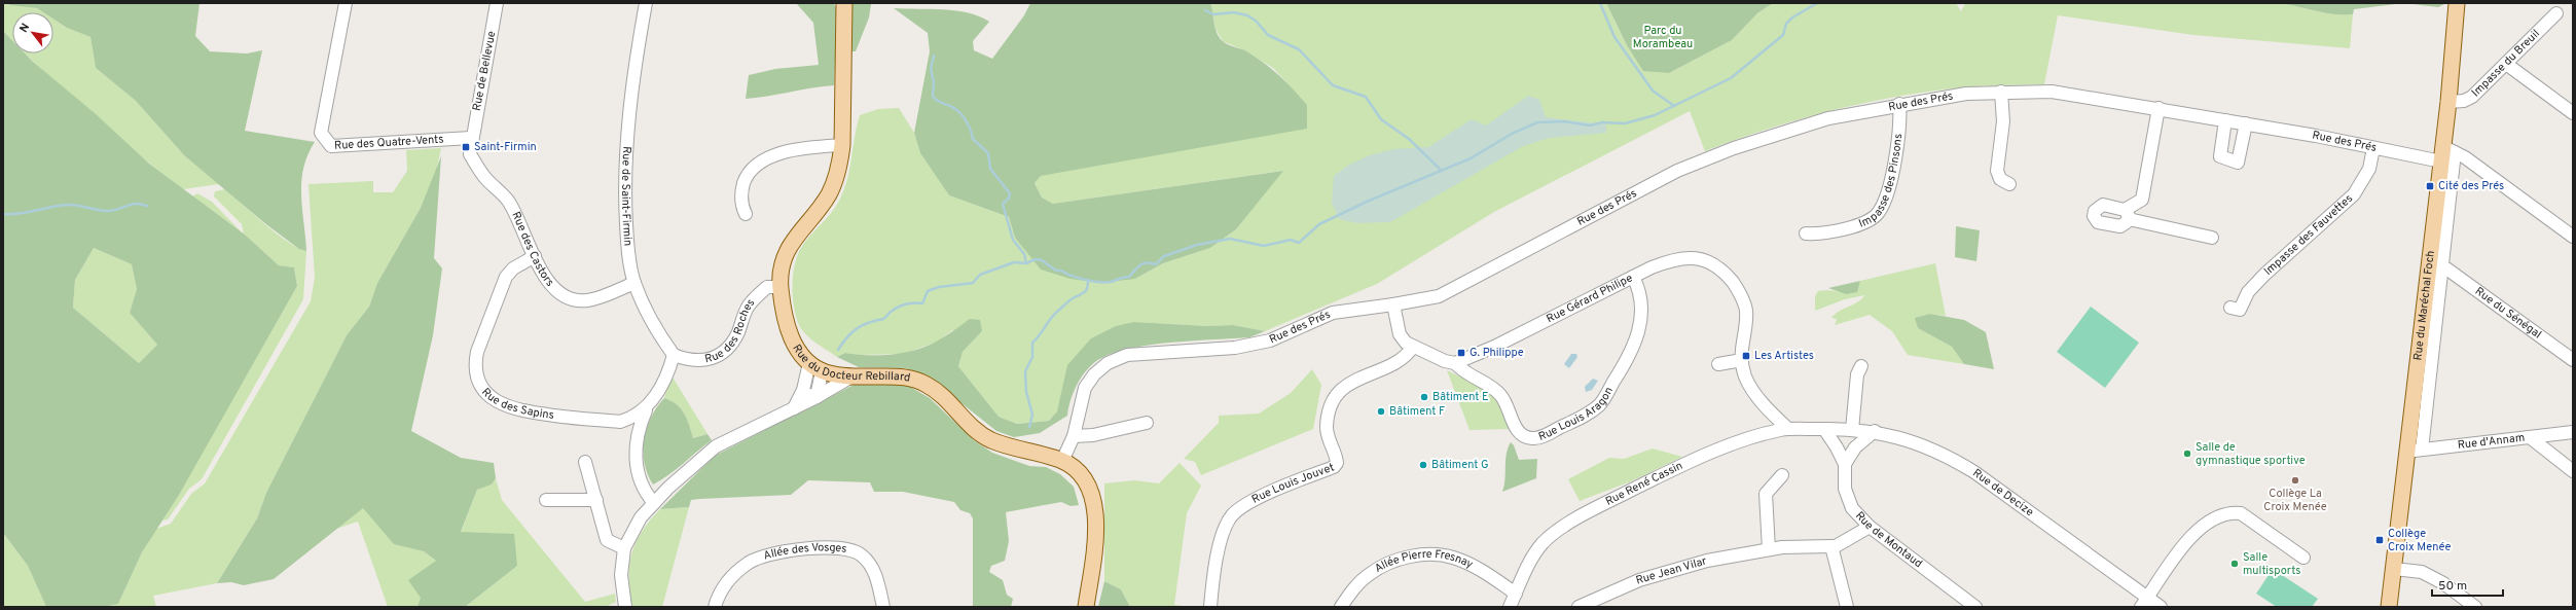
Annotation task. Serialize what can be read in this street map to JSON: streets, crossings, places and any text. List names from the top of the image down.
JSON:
{
  "streets": {
    "main road": ["Rue du Maréchal Foch", "Rue du Docteur Rebillard"],
    "street": [
      "Impasse du Breuil",
      "Rue de Bellevue",
      "Rue des Prés",
      "Rue des Quatre-Vents",
      "Impasse des Pinsons",
      "Rue de Saint-Firmin",
      "Impasse des Fauvettes",
      "Rue des Castors",
      "Rue Gérard Philipe",
      "Rue du Sénégal",
      "Rue des Roches",
      "Rue des Sapins",
      "Rue Louis Aragon",
      "Rue d'Annam",
      "Rue Louis Jouvet",
      "Rue René Cassin",
      "Rue de Decize",
      "Rue de Montaud",
      "Allée des Vosges",
      "Allée Pierre Fresnay",
      "Rue Jean Vilar"
    ]
  },
  "crossings": [
    ["Impasse du Breuil", "Rue du Maréchal Foch"],
    ["Rue de Bellevue", "Rue des Quatre-Vents"],
    ["Rue de Bellevue", "Rue des Castors"],
    ["Rue des Prés", "Impasse des Pinsons"],
    ["Rue des Prés", "Impasse des Fauvettes"],
    ["Rue des Prés", "Rue du Maréchal Foch"],
    ["Rue des Prés", "Rue du Docteur Rebillard"],
    ["Rue des Quatre-Vents", "Rue des Castors"],
    ["Rue de Saint-Firmin", "Rue des Castors"],
    ["Rue de Saint-Firmin", "Rue des Roches"],
    ["Rue de Saint-Firmin", "Rue des Sapins"],
    ["Rue des Castors", "Rue des Sapins"],
    ["Rue Gérard Philipe", "Rue Louis Aragon"],
    ["Rue Gérard Philipe", "Rue René Cassin"],
    ["Rue du Maréchal Foch", "Rue d'Annam"],
    ["Rue des Roches", "Rue du Docteur Rebillard"],
    ["Rue des Roches", "Rue des Sapins"],
    ["Rue René Cassin", "Rue de Decize"],
    ["Rue René Cassin", "Rue de Montaud"],
    ["Rue René Cassin", "Allée Pierre Fresnay"],
    ["Rue de Decize", "Rue de Montaud"],
    ["Rue de Montaud", "Rue Jean Vilar"]
  ],
  "parks": ["Parc du Morambeau"],
  "places": {
    "transit": [
      "Saint-Firmin",
      "Cité des Prés",
      "G. Philippe",
      "Les Artistes",
      "Collège Croix Menée"
    ],
    "other": [
      "Bâtiment E",
      "Bâtiment F",
      "Salle de gymnastique sportive",
      "Bâtiment G",
      "Collège La Croix Menée",
      "Salle multisports"
    ]
  },
  "scale_bar": "50 m",
  "north": "top left"
}
